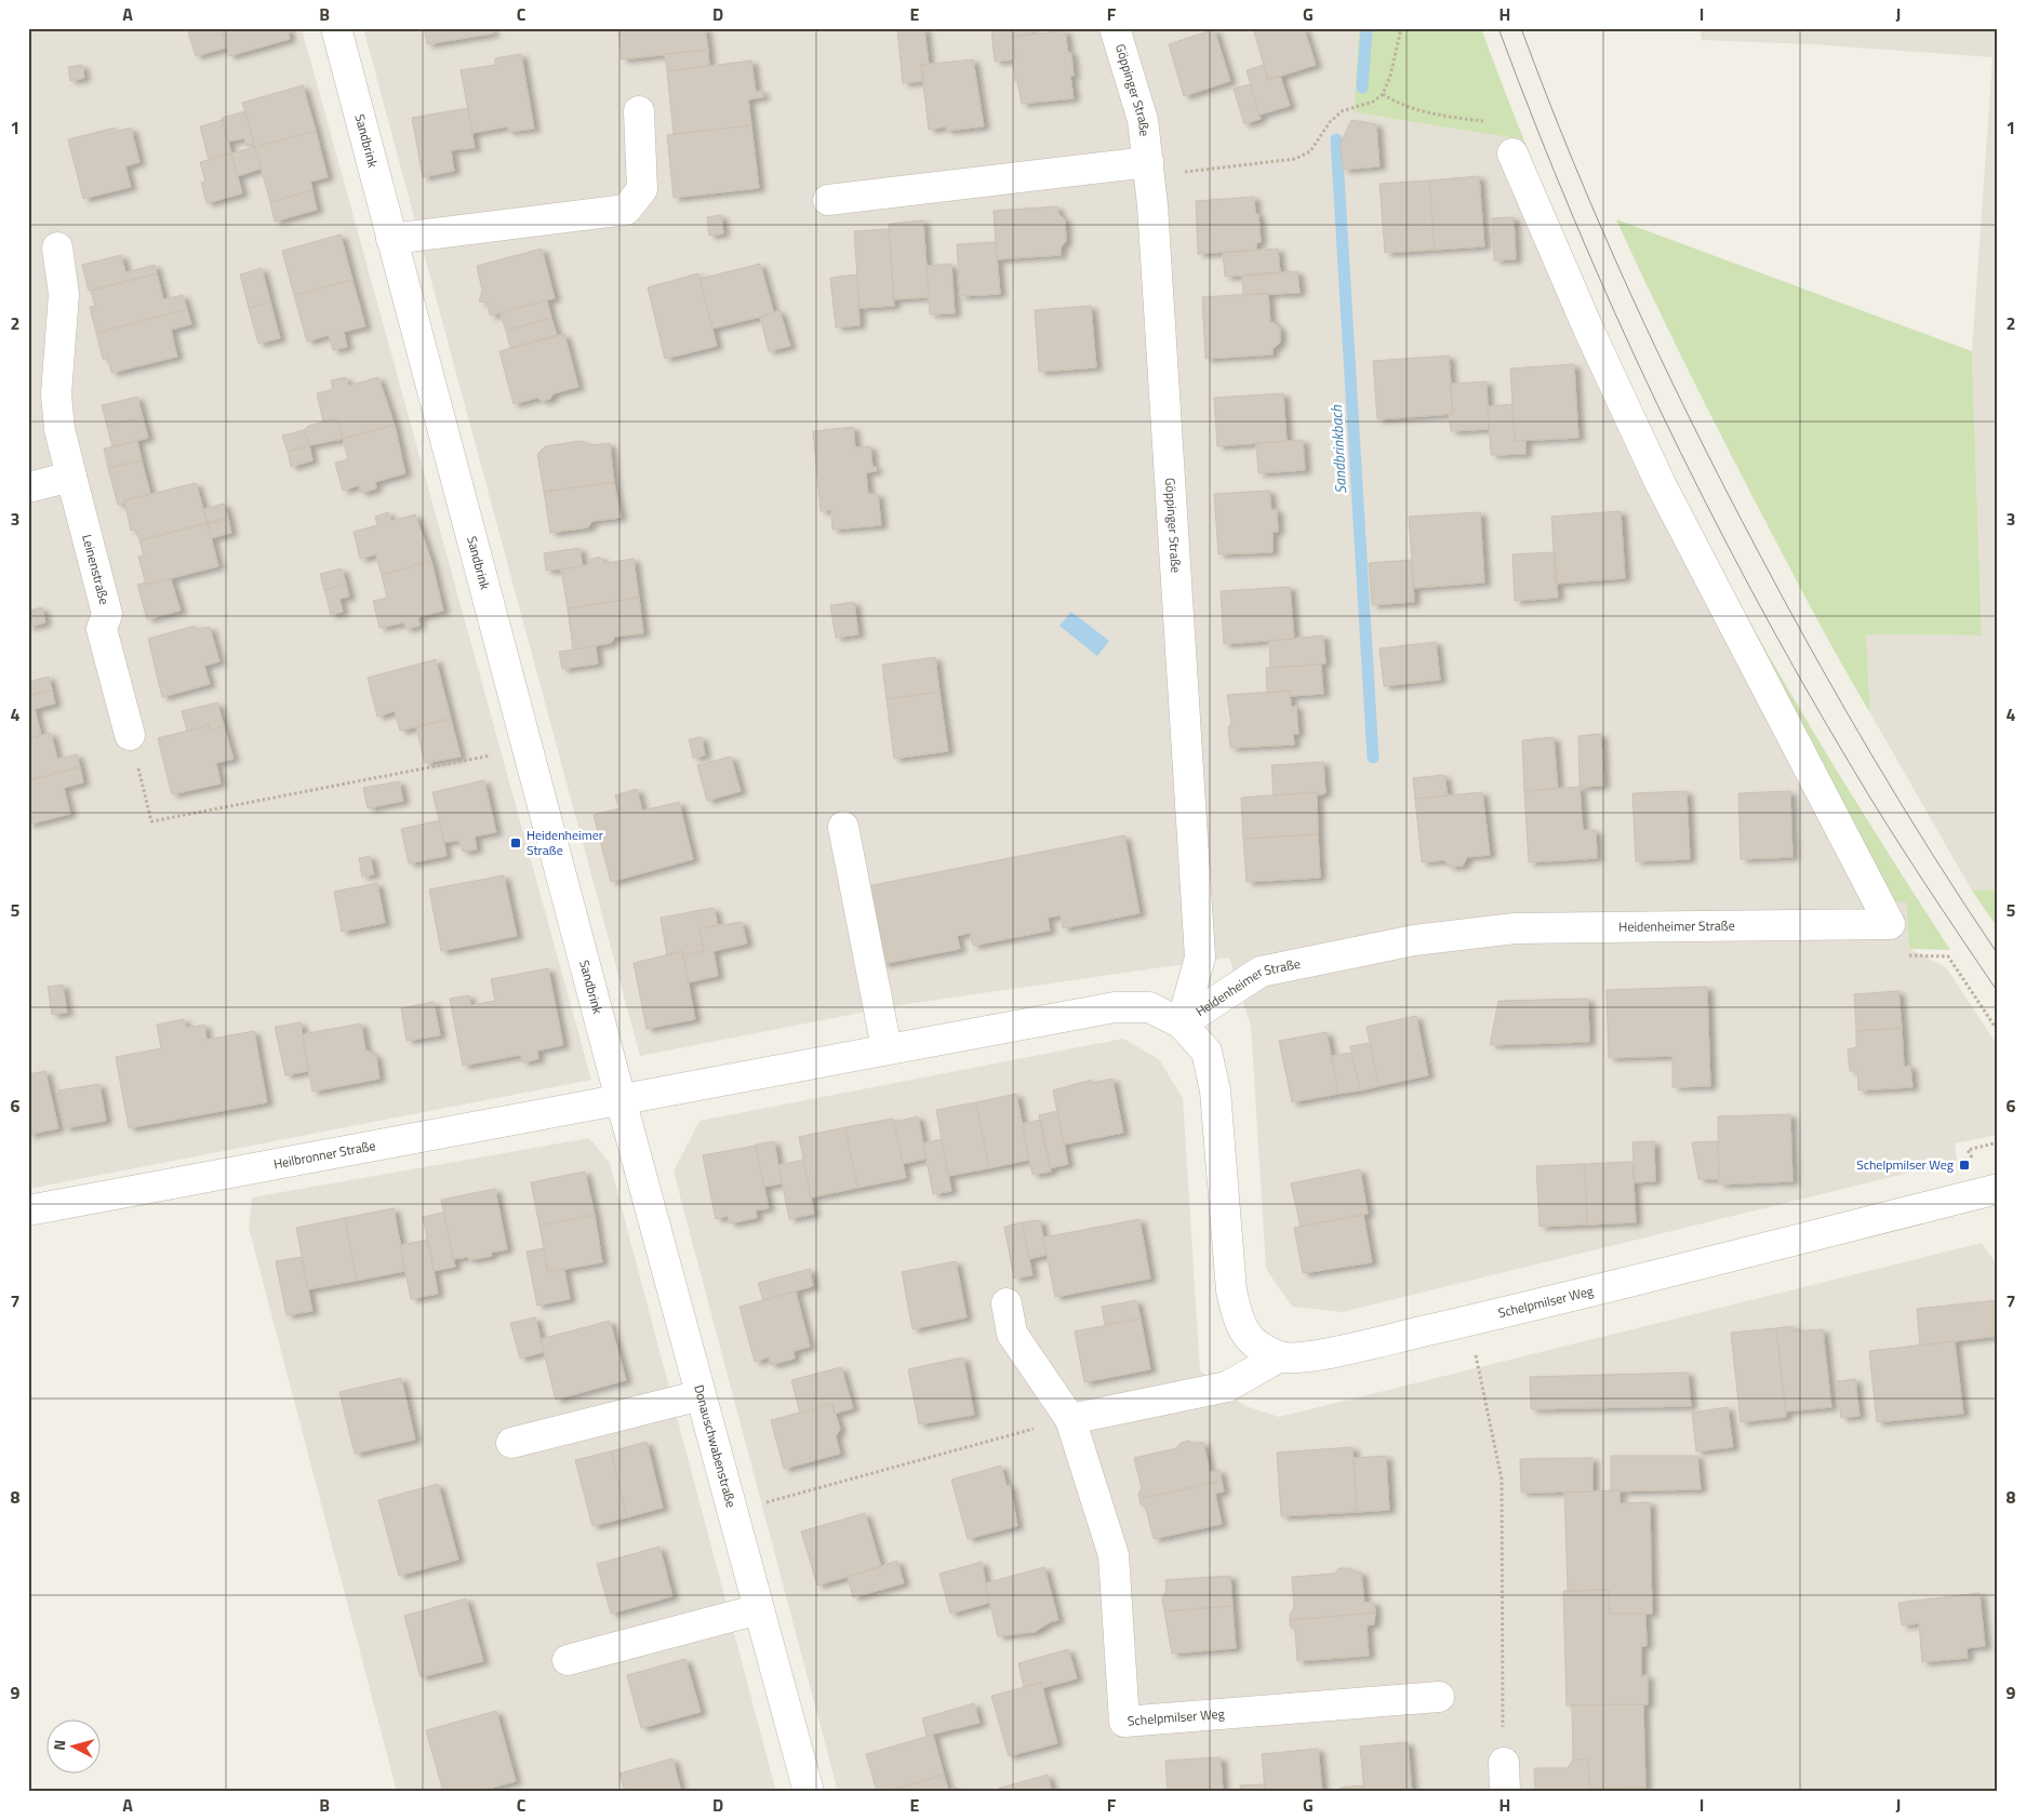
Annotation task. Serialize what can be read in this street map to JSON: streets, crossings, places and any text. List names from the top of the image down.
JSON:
{
  "streets": {
    "street": [
      "Göppinger Straße",
      "Sandbrink",
      "Leinenstraße",
      "Heidenheimer Straße",
      "Heilbronner Straße",
      "Schelpmilser Weg",
      "Donauschwabenstraße"
    ]
  },
  "crossings": [
    ["Göppinger Straße", "Heidenheimer Straße"],
    ["Göppinger Straße", "Schelpmilser Weg"],
    ["Sandbrink", "Heidenheimer Straße"],
    ["Sandbrink", "Heilbronner Straße"],
    ["Sandbrink", "Donauschwabenstraße"],
    ["Heidenheimer Straße", "Heilbronner Straße"],
    ["Heidenheimer Straße", "Schelpmilser Weg"],
    ["Heidenheimer Straße", "Donauschwabenstraße"],
    ["Heilbronner Straße", "Donauschwabenstraße"]
  ],
  "water": ["Sandbrinkbach"],
  "places": {
    "transit": ["Heidenheimer Straße", "Schelpmilser Weg"]
  },
  "north": "left",
  "grid": {
    "columns": [
      "A",
      "B",
      "C",
      "D",
      "E",
      "F",
      "G",
      "H",
      "I",
      "J"
    ],
    "rows": [
      "1",
      "2",
      "3",
      "4",
      "5",
      "6",
      "7",
      "8",
      "9"
    ]
  }
}
